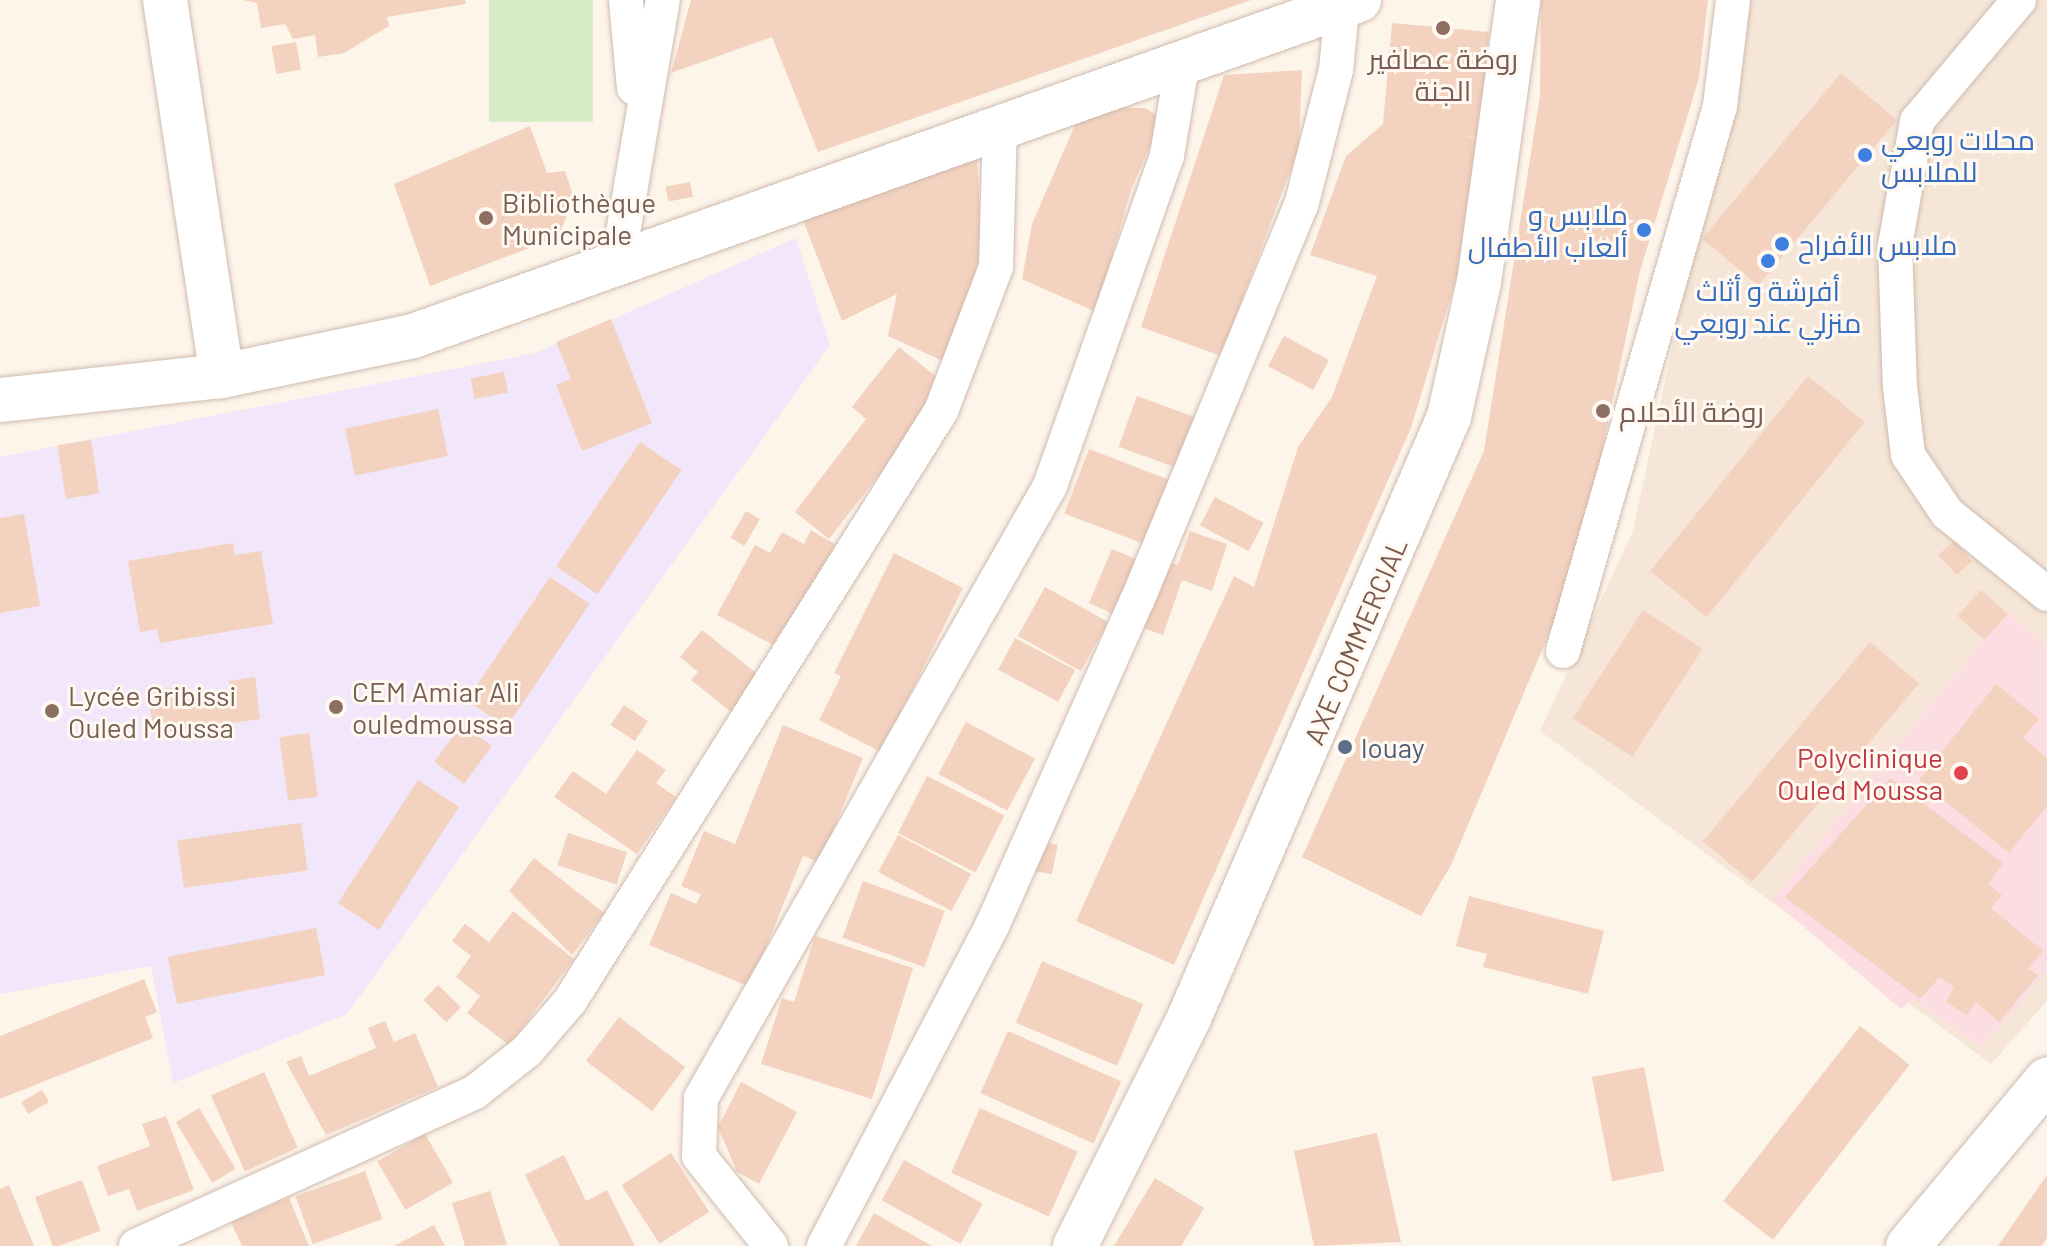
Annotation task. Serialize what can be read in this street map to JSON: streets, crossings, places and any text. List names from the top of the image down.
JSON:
{
  "streets": {
    "street": ["AXE COMMERCIAL"]
  },
  "places": [
    "روضة عصافير الجنة",
    "محلات روبعي للملابس",
    "Bibliothèque Municipale",
    "ملابس و ألعاب الأطفال",
    "ملابس الأفراح",
    "أفرشة و أثاث منزلي عند روبعي",
    "روضة الأحلام",
    "CEM Amiar Ali ouledmoussa",
    "Lycée Gribissi Ouled Moussa",
    "louay",
    "Polyclinique Ouled Moussa"
  ]
}
